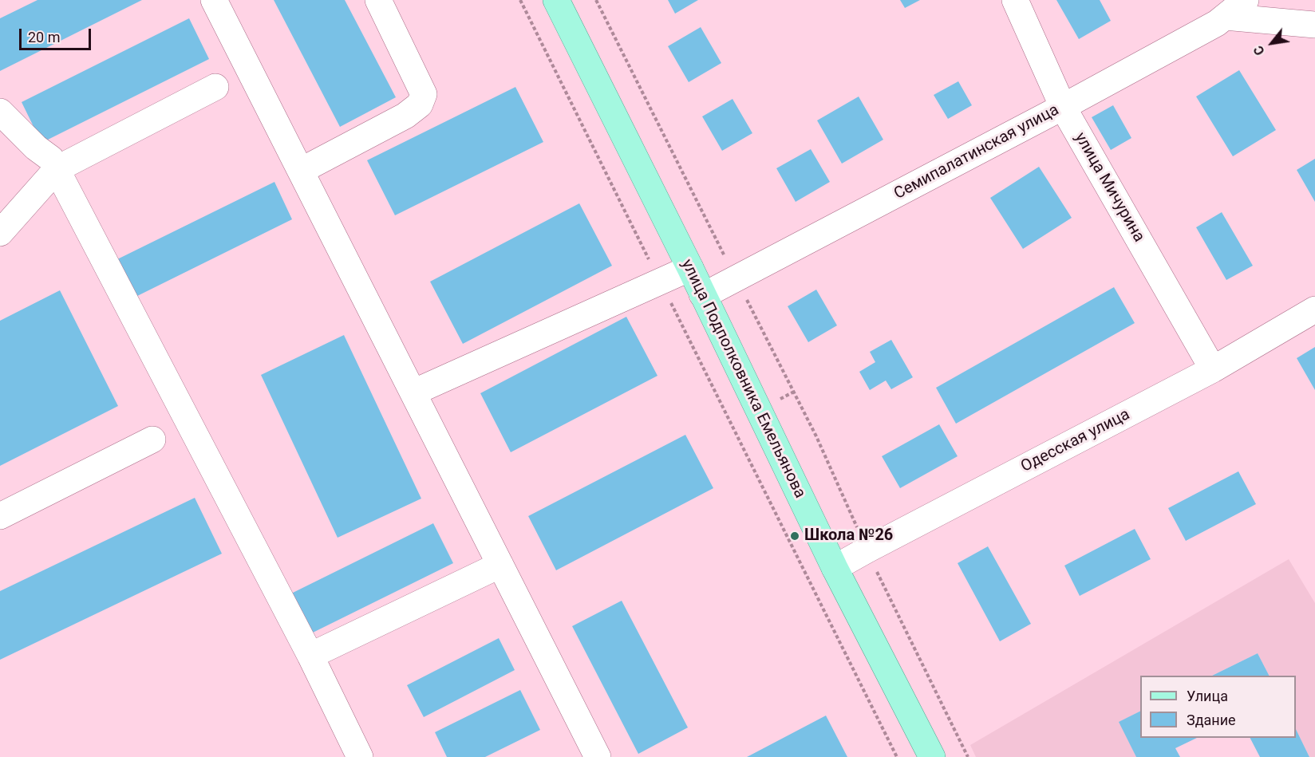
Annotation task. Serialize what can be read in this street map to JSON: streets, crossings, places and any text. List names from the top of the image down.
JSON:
{
  "streets": {
    "main road": ["улица Подполковника Емельянова"],
    "street": ["Семипалатинская улица", "улица Мичурина", "Одесская улица"]
  },
  "crossings": [
    ["Семипалатинская улица", "улица Мичурина"],
    ["Семипалатинская улица", "улица Подполковника Емельянова"],
    ["улица Мичурина", "Одесская улица"],
    ["улица Подполковника Емельянова", "Одесская улица"]
  ],
  "places": ["Школа №26"],
  "legend": ["Улица", "Здание"],
  "scale_bar": "20 m",
  "north": "bottom left"
}
